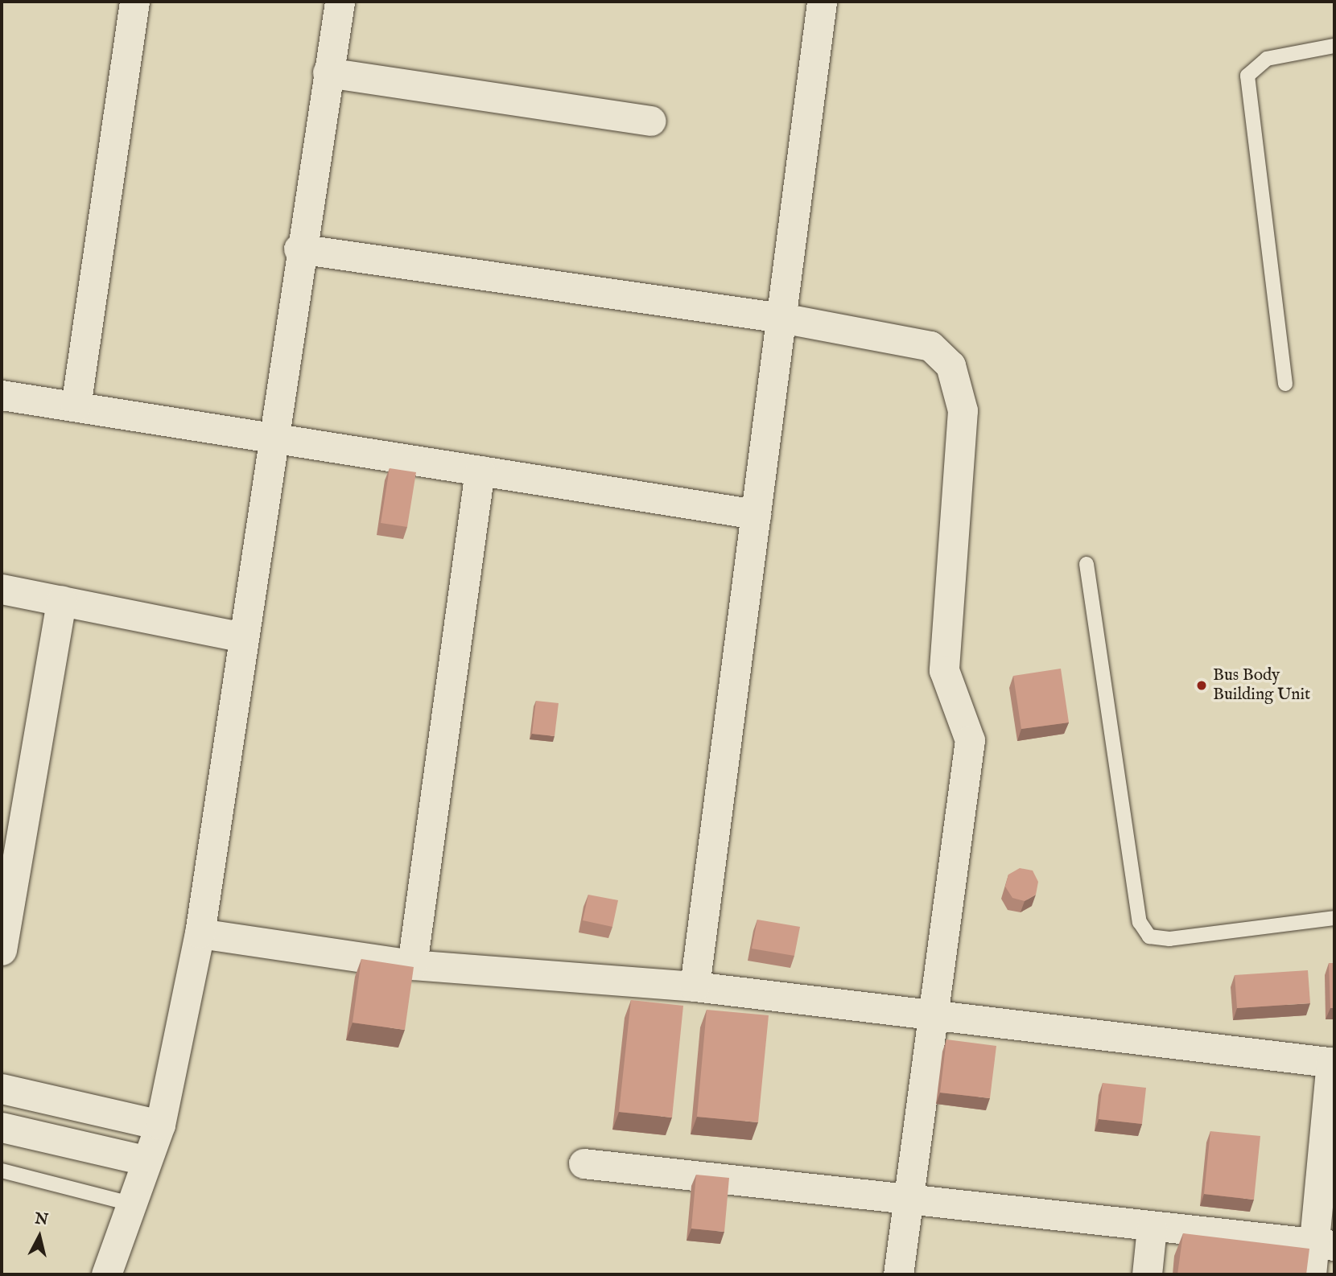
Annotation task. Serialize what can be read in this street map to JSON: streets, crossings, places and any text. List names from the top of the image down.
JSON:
{
  "places": ["Bus Body Building Unit"],
  "north": "top"
}
